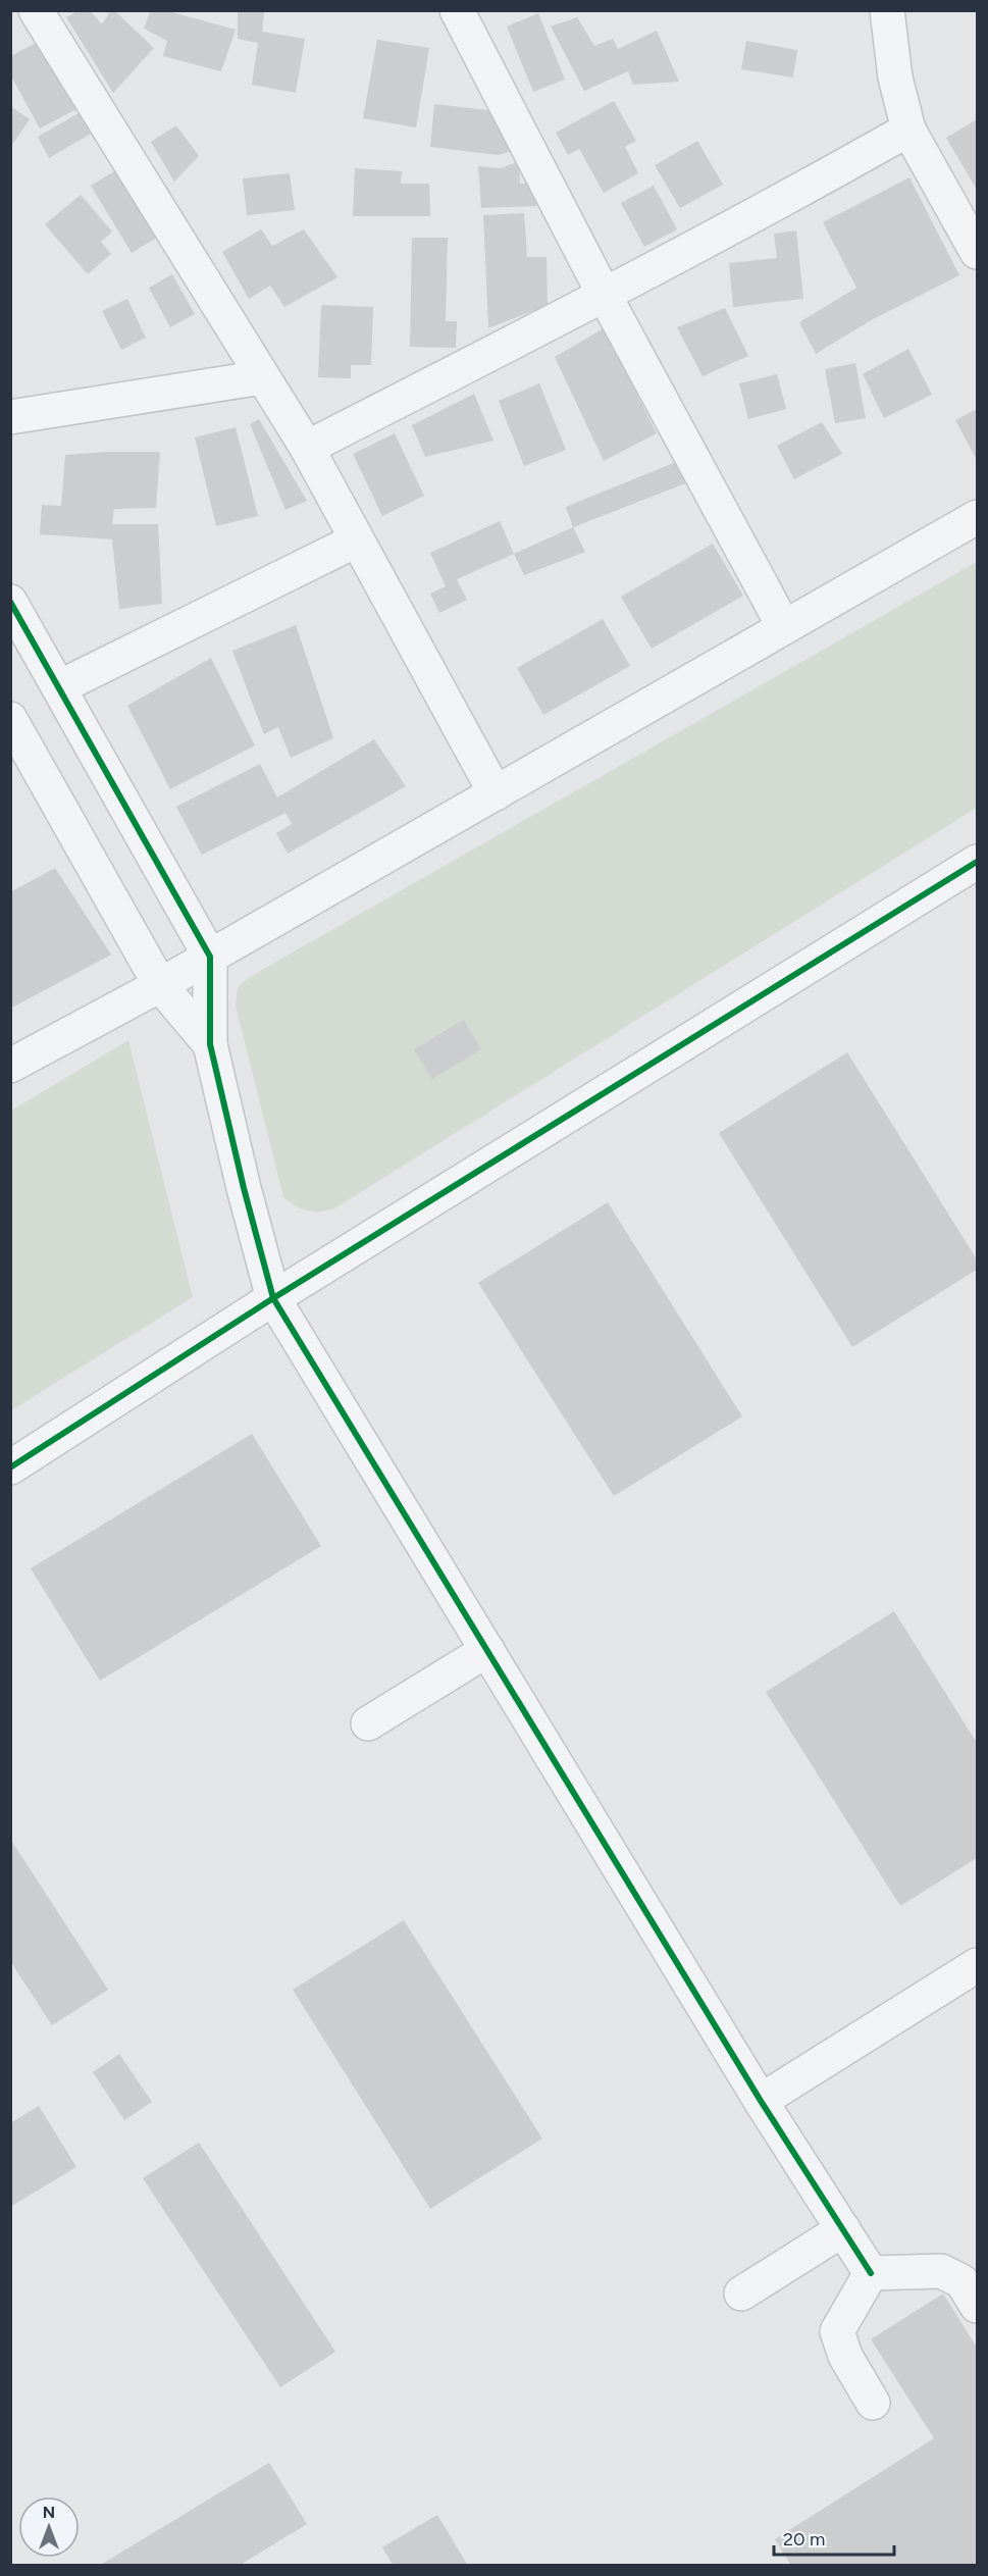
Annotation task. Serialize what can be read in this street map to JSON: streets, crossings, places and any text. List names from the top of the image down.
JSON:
{
  "scale_bar": "20 m",
  "north": "top"
}
